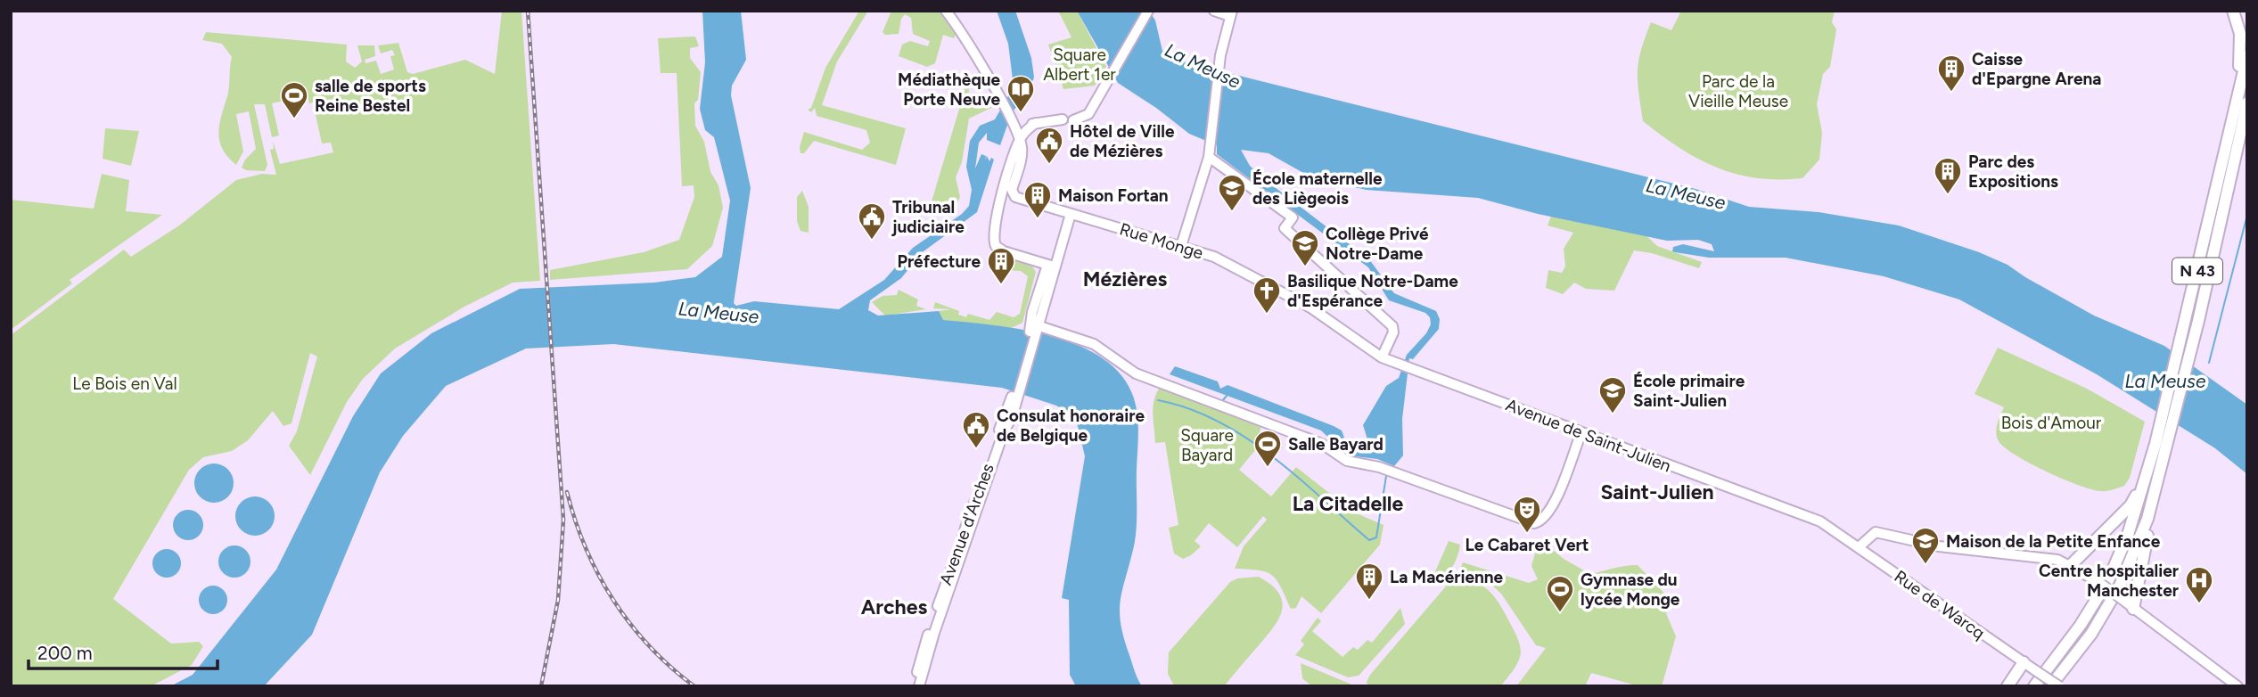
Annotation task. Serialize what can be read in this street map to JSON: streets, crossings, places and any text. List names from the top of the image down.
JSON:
{
  "streets": {
    "highway": ["N 43"],
    "main road": [
      "Rue Monge",
      "Avenue de Saint-Julien",
      "Avenue d'Arches",
      "Rue de Warcq"
    ]
  },
  "crossings": [
    ["Rue Monge", "Avenue de Saint-Julien"],
    ["Avenue de Saint-Julien", "Rue de Warcq"]
  ],
  "districts": [
    "Mézières",
    "Saint-Julien",
    "La Citadelle",
    "Arches"
  ],
  "water": ["La Meuse"],
  "parks": [
    "Square Albert 1er",
    "Parc de la Vieille Meuse",
    "Le Bois en Val",
    "Bois d'Amour",
    "Square Bayard"
  ],
  "places": {
    "building": [
      "Caisse d'Epargne Arena",
      "Parc des Expositions",
      "Maison Fortan",
      "Préfecture",
      "La Macérienne"
    ],
    "library": ["Médiathèque Porte Neuve"],
    "sports": ["salle de sports Reine Bestel", "Salle Bayard", "Gymnase du lycée Monge"],
    "public building": ["Hôtel de Ville de Mézières", "Tribunal judiciaire", "Consulat honoraire de Belgique"],
    "school or university": [
      "École maternelle des Liègeois",
      "Collège Privé Notre-Dame",
      "École primaire Saint-Julien",
      "Maison de la Petite Enfance"
    ],
    "church": ["Basilique Notre-Dame d'Espérance"],
    "theatre": ["Le Cabaret Vert"],
    "hospital": ["Centre hospitalier Manchester"]
  },
  "scale_bar": "200 m"
}
